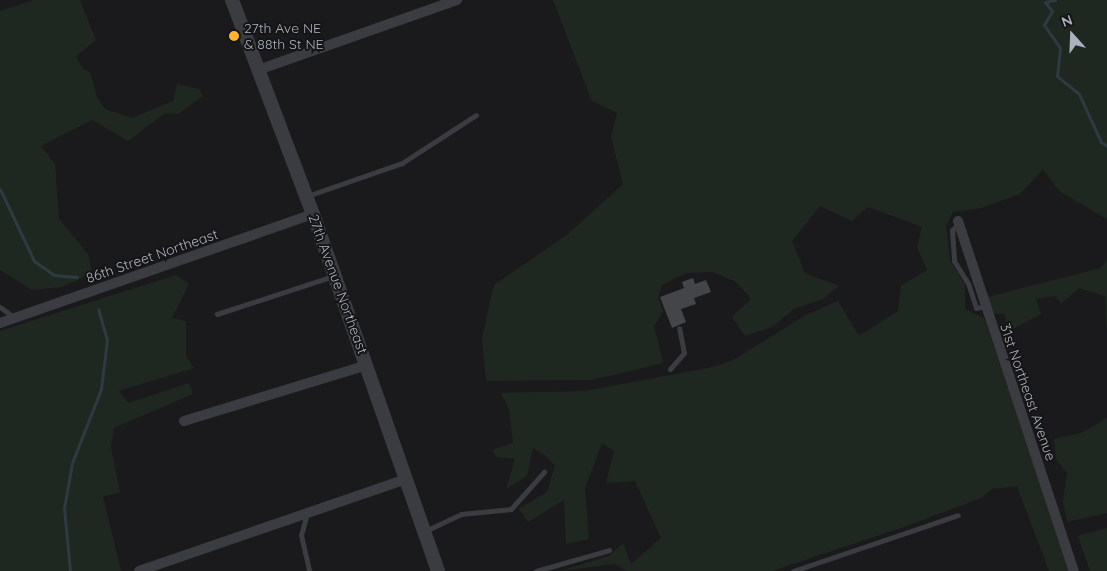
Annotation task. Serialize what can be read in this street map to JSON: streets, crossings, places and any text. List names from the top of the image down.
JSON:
{
  "streets": {
    "street": ["86th Street Northeast", "27th Avenue Northeast", "31st Northeast Avenue"]
  },
  "crossings": [
    ["86th Street Northeast", "27th Avenue Northeast"]
  ],
  "places": ["27th Ave NE & 88th St NE"],
  "north": "top"
}
